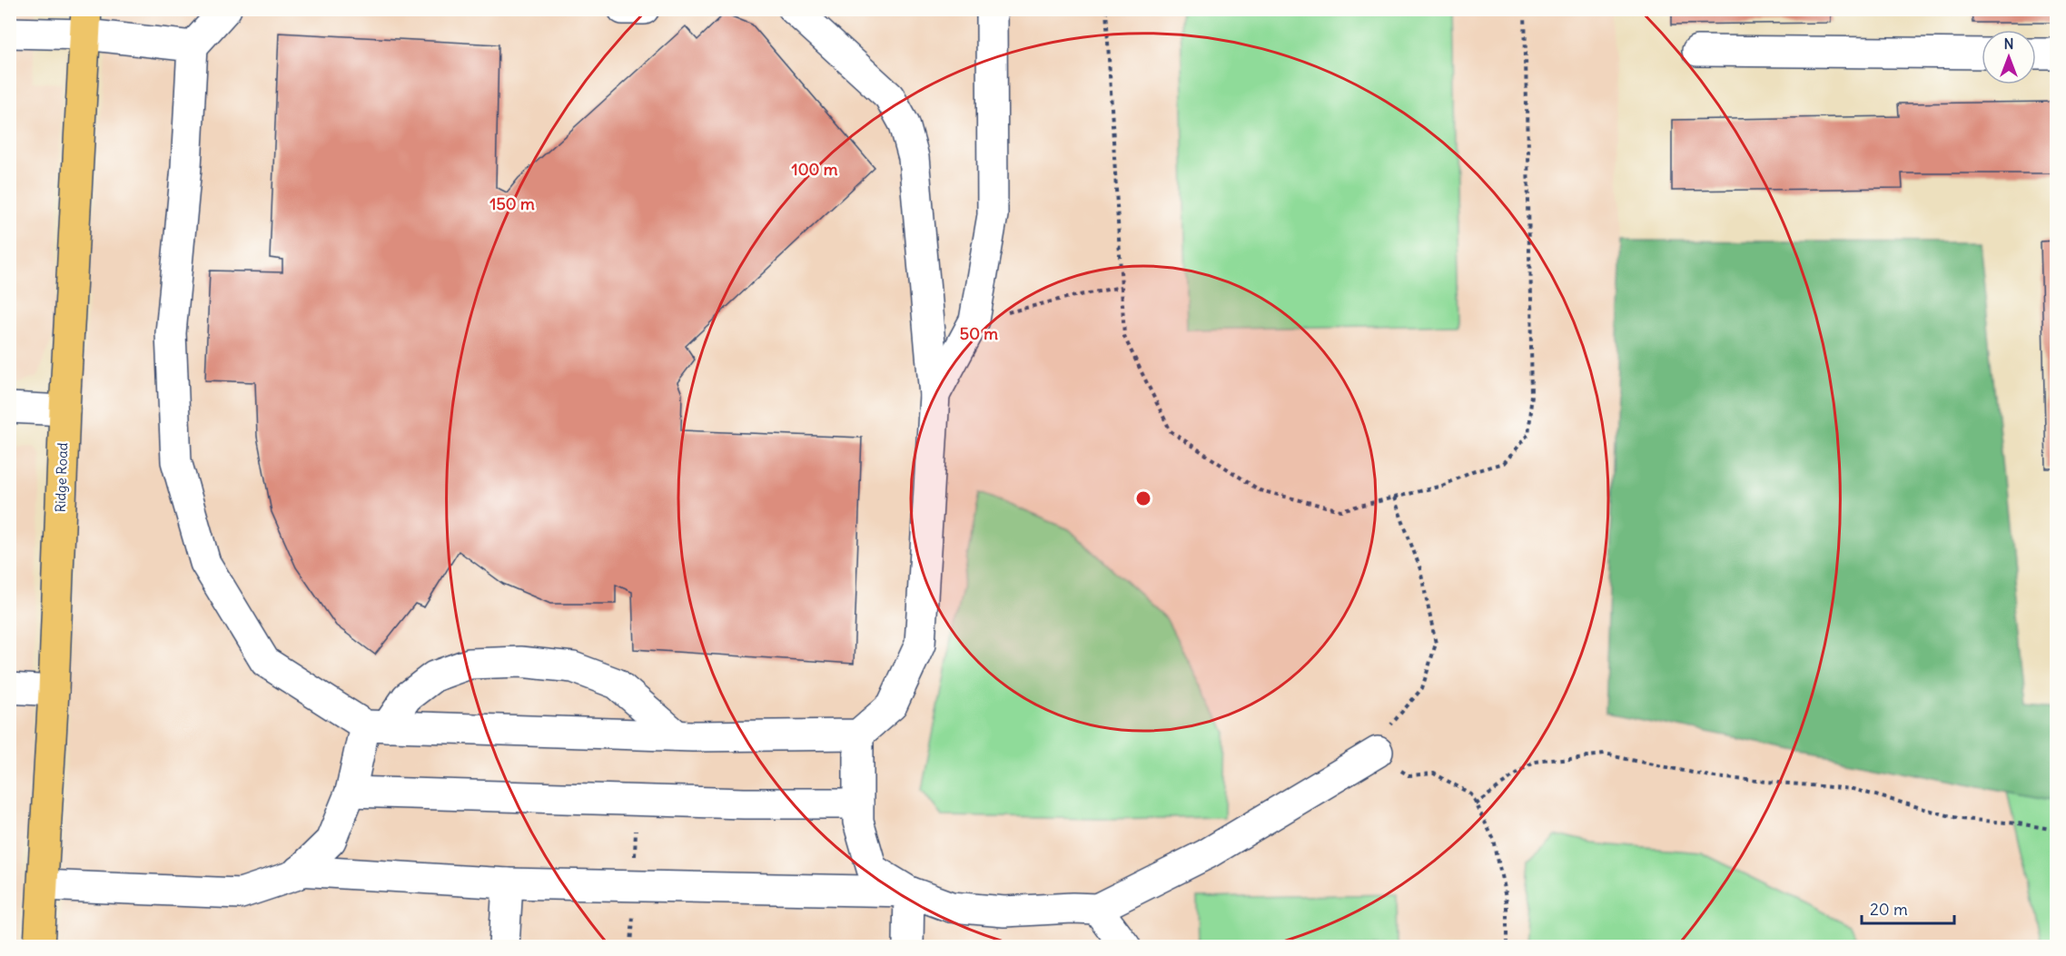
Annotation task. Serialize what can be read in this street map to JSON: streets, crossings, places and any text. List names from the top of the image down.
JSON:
{
  "streets": {
    "main road": ["Ridge Road"]
  },
  "scale_bar": "20 m",
  "north": "top",
  "rings": ["100 m", "150 m", "50 m"]
}
